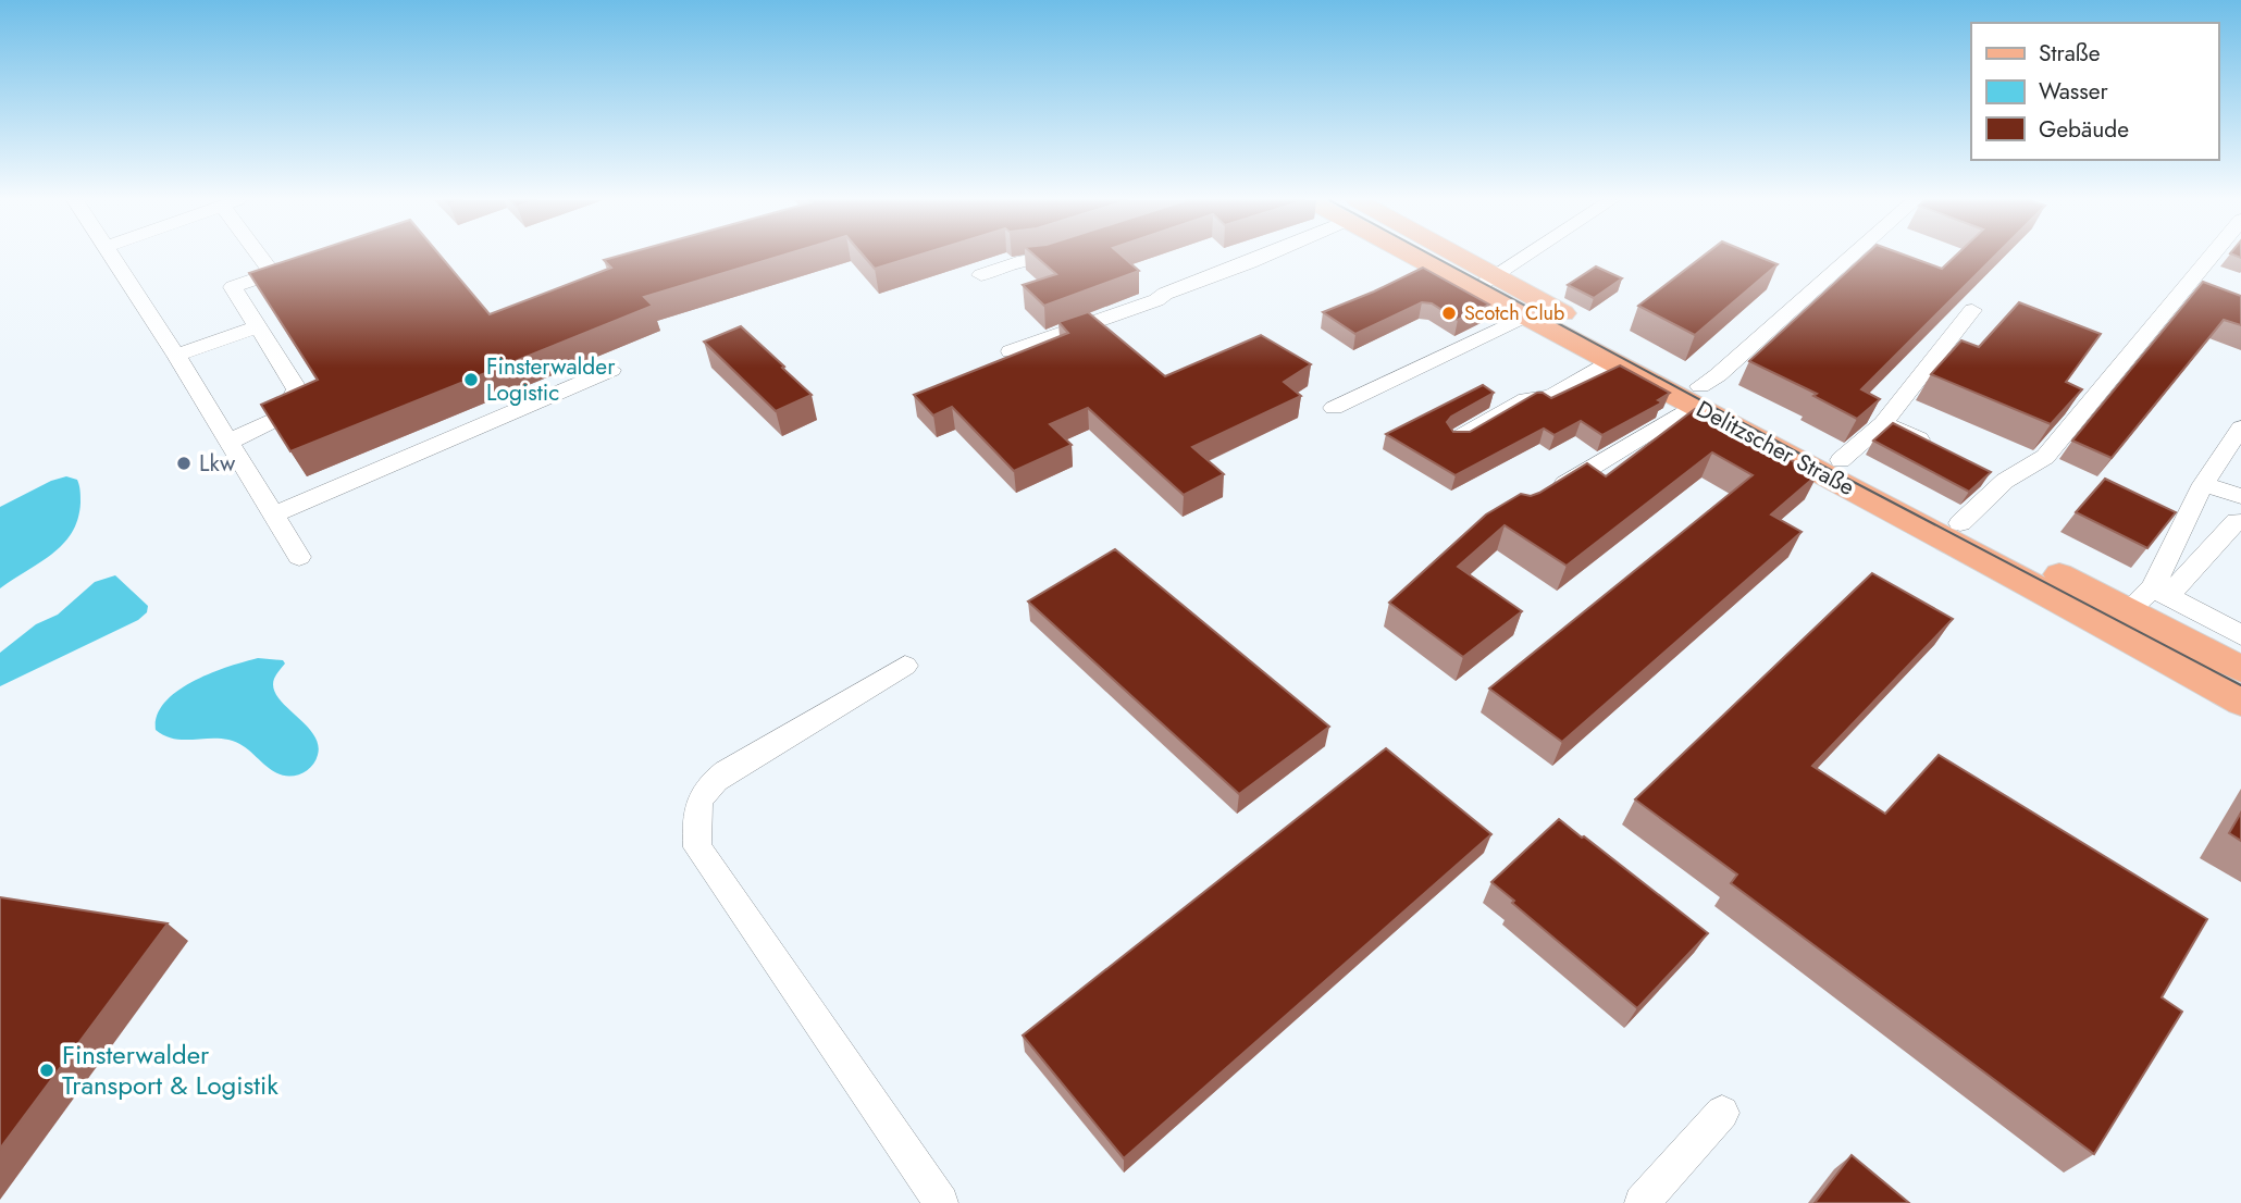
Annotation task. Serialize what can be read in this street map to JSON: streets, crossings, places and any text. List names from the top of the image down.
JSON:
{
  "streets": {
    "main road": ["Delitzscher Straße"]
  },
  "places": [
    "Scotch Club",
    "Finsterwalder Logistic",
    "Lkw",
    "Finsterwalder Transport & Logistik"
  ],
  "legend": ["Straße", "Wasser", "Gebäude"]
}
